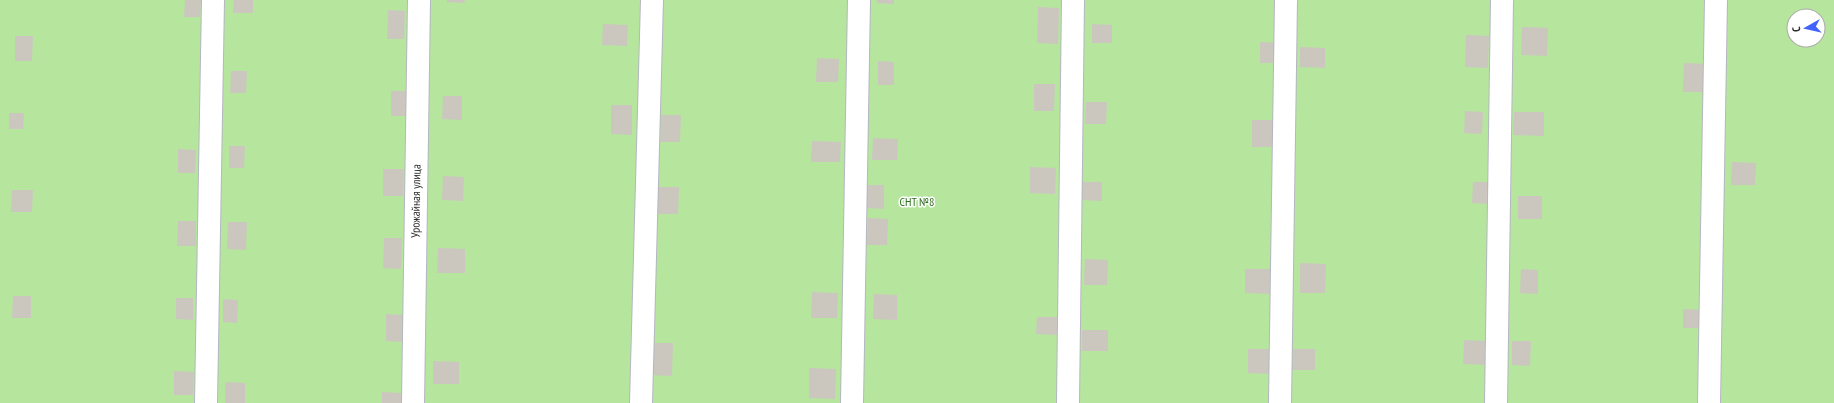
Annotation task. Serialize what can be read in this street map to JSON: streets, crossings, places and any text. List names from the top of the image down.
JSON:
{
  "streets": {
    "street": ["Урожайная улица"]
  },
  "parks": ["СНТ №8"],
  "north": "left"
}
